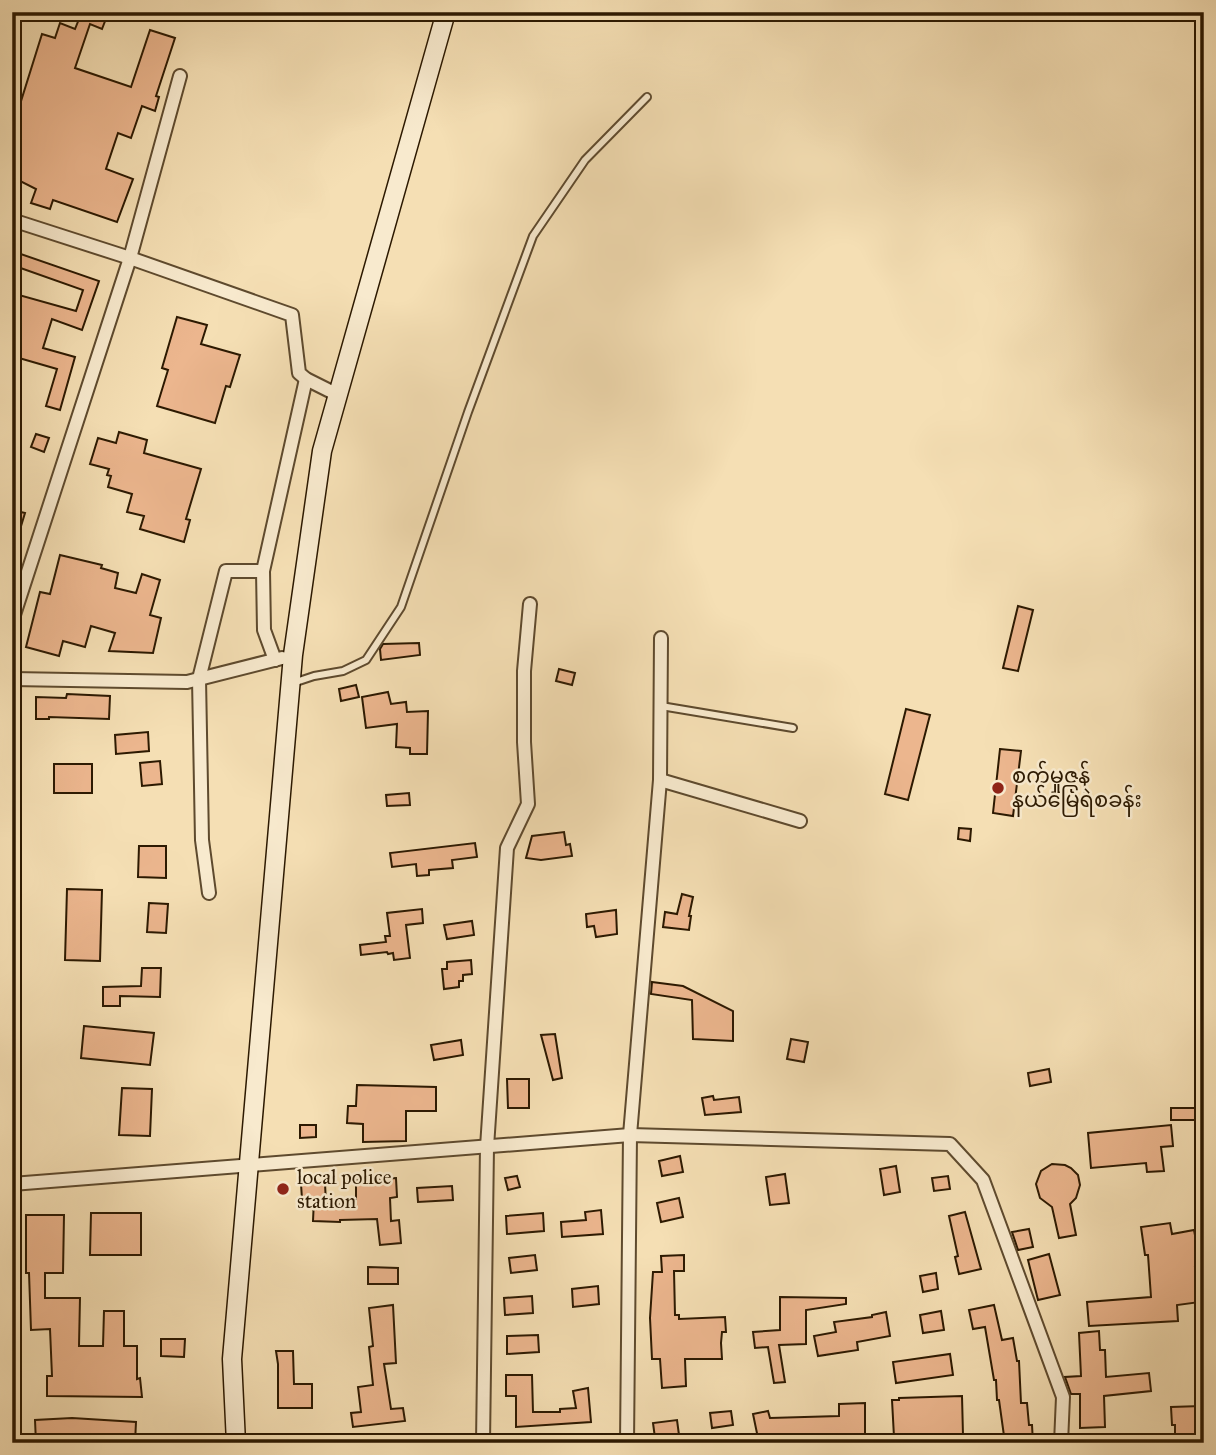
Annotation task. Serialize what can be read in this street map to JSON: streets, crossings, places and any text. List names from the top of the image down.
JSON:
{
  "places": ["စက်မှုဇုန် နယ်မြေရဲစခန်း", "local police station"]
}
